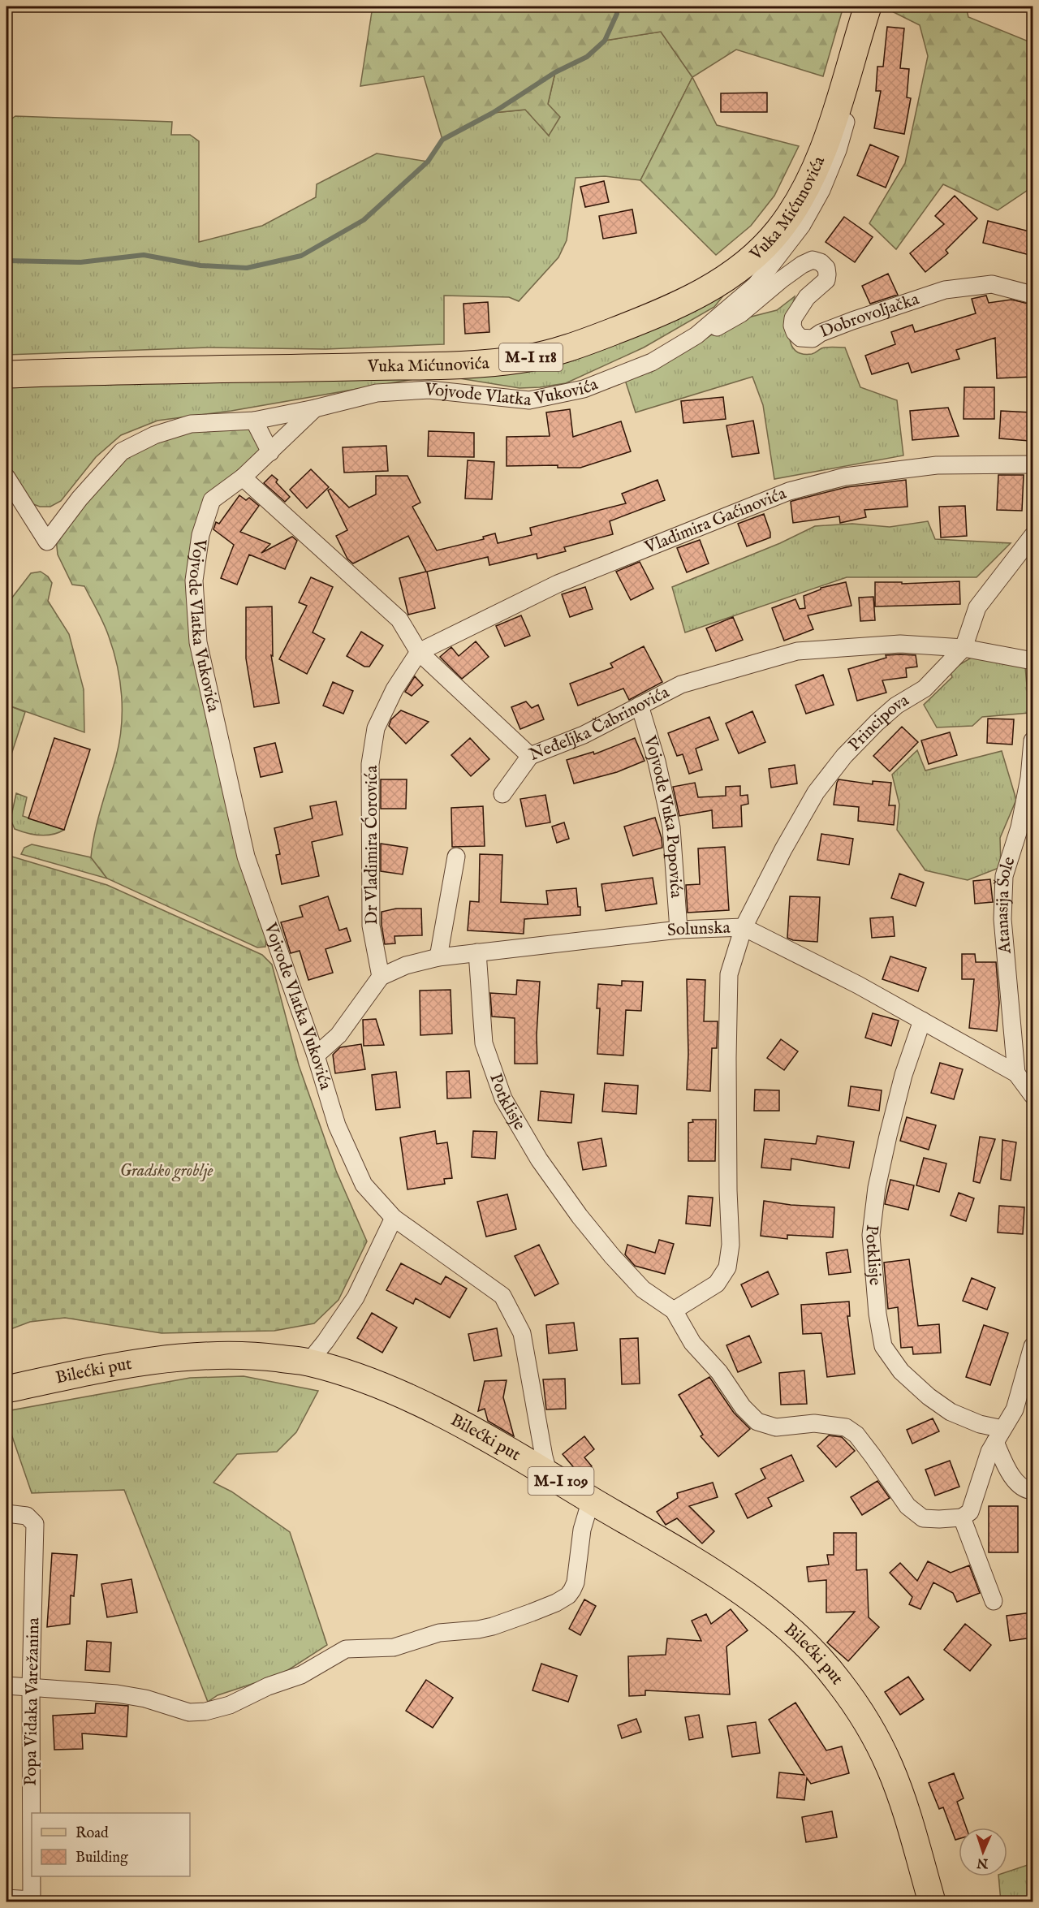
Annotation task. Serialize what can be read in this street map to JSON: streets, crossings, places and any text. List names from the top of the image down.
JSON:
{
  "streets": {
    "main road": [
      "Vuka Mićunovića",
      "M-I 118",
      "Bilećki put",
      "M-I 109"
    ],
    "street": [
      "Dobrovoljačka",
      "Vojvode Vlatka Vukovića",
      "Vladimira Gaćinovića",
      "Neđeljka Čabrinovića",
      "Principova",
      "Vojvode Vuka Popovića",
      "Dr Vladimira Ćorovića",
      "Atanasija Šole",
      "Solunska",
      "Potklisje",
      "Popa Vidaka Varežanina"
    ]
  },
  "crossings": [
    ["Vuka Mićunovića", "Vojvode Vlatka Vukovića"],
    ["Dobrovoljačka", "Vojvode Vlatka Vukovića"],
    ["Vojvode Vlatka Vukovića", "Neđeljka Čabrinovića"],
    ["Vojvode Vlatka Vukovića", "Bilećki put"],
    ["Vladimira Gaćinovića", "Neđeljka Čabrinovića"],
    ["Vladimira Gaćinovića", "Dr Vladimira Ćorovića"],
    ["Neđeljka Čabrinovića", "Principova"],
    ["Neđeljka Čabrinovića", "Vojvode Vuka Popovića"],
    ["Neđeljka Čabrinovića", "Dr Vladimira Ćorovića"],
    ["Principova", "Solunska"],
    ["Vojvode Vuka Popovića", "Solunska"],
    ["Dr Vladimira Ćorovića", "Solunska"],
    ["Atanasija Šole", "Solunska"],
    ["Solunska", "Potklisje"]
  ],
  "parks": ["Gradsko groblje"],
  "legend": ["Road", "Building"],
  "north": "bottom"
}
